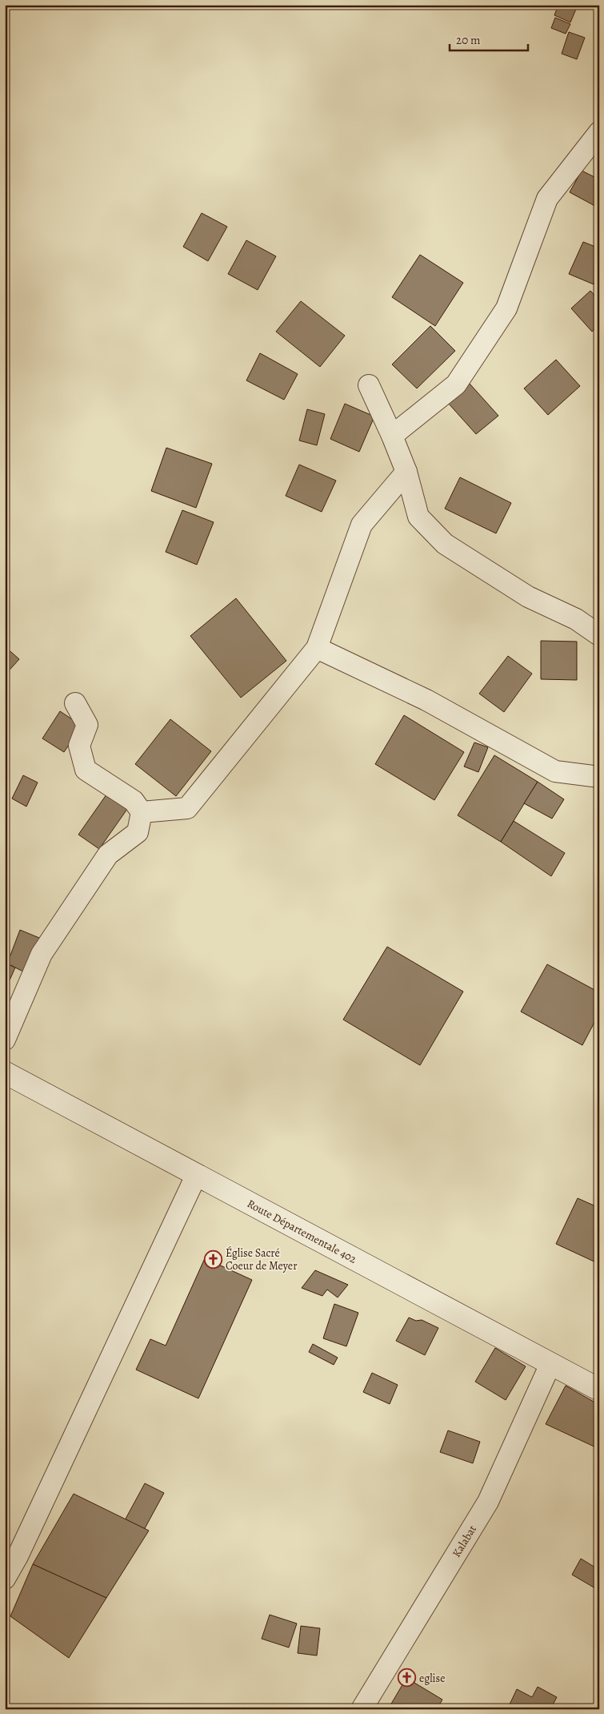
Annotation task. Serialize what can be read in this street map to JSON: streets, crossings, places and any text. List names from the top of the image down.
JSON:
{
  "streets": {
    "main road": ["Route Départementale 402"],
    "street": ["Kalabat"]
  },
  "crossings": [
    ["Route Départementale 402", "Kalabat"]
  ],
  "places": {
    "church": ["Église Sacré Coeur de Meyer", "eglise"]
  },
  "scale_bar": "20 m"
}
